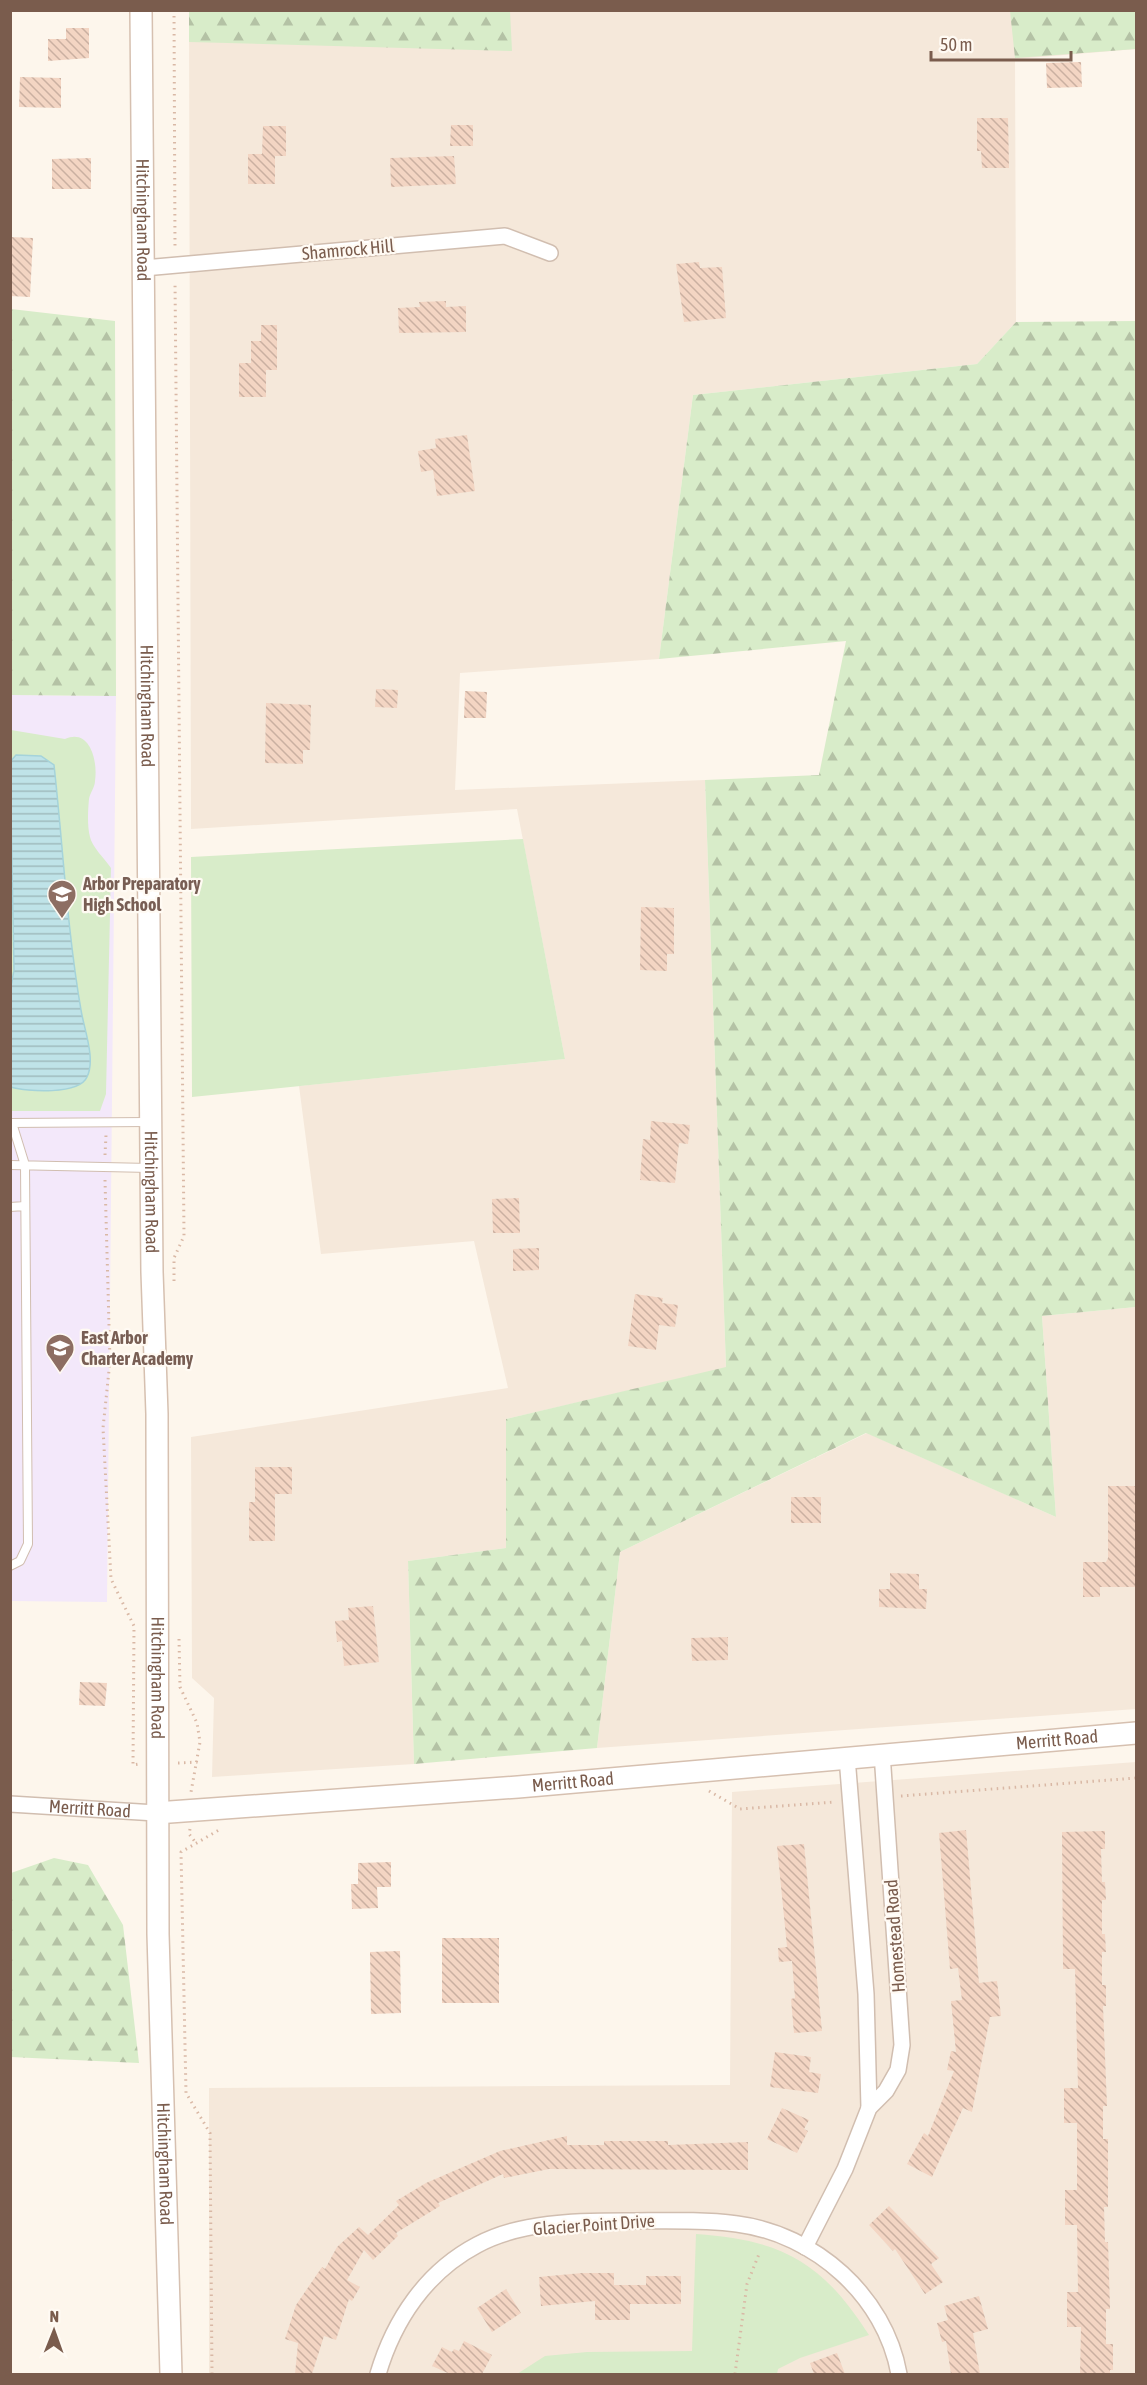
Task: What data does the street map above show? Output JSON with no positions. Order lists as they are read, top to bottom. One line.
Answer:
{"streets":{"street":["Hitchingham Road","Shamrock Hill","Merritt Road","Homestead Road","Glacier Point Drive"]},"crossings":[["Hitchingham Road","Shamrock Hill"],["Hitchingham Road","Merritt Road"],["Merritt Road","Homestead Road"],["Homestead Road","Glacier Point Drive"]],"places":{"school or university":["Arbor Preparatory High School","East Arbor Charter Academy"]},"scale_bar":"50 m","north":"top"}
